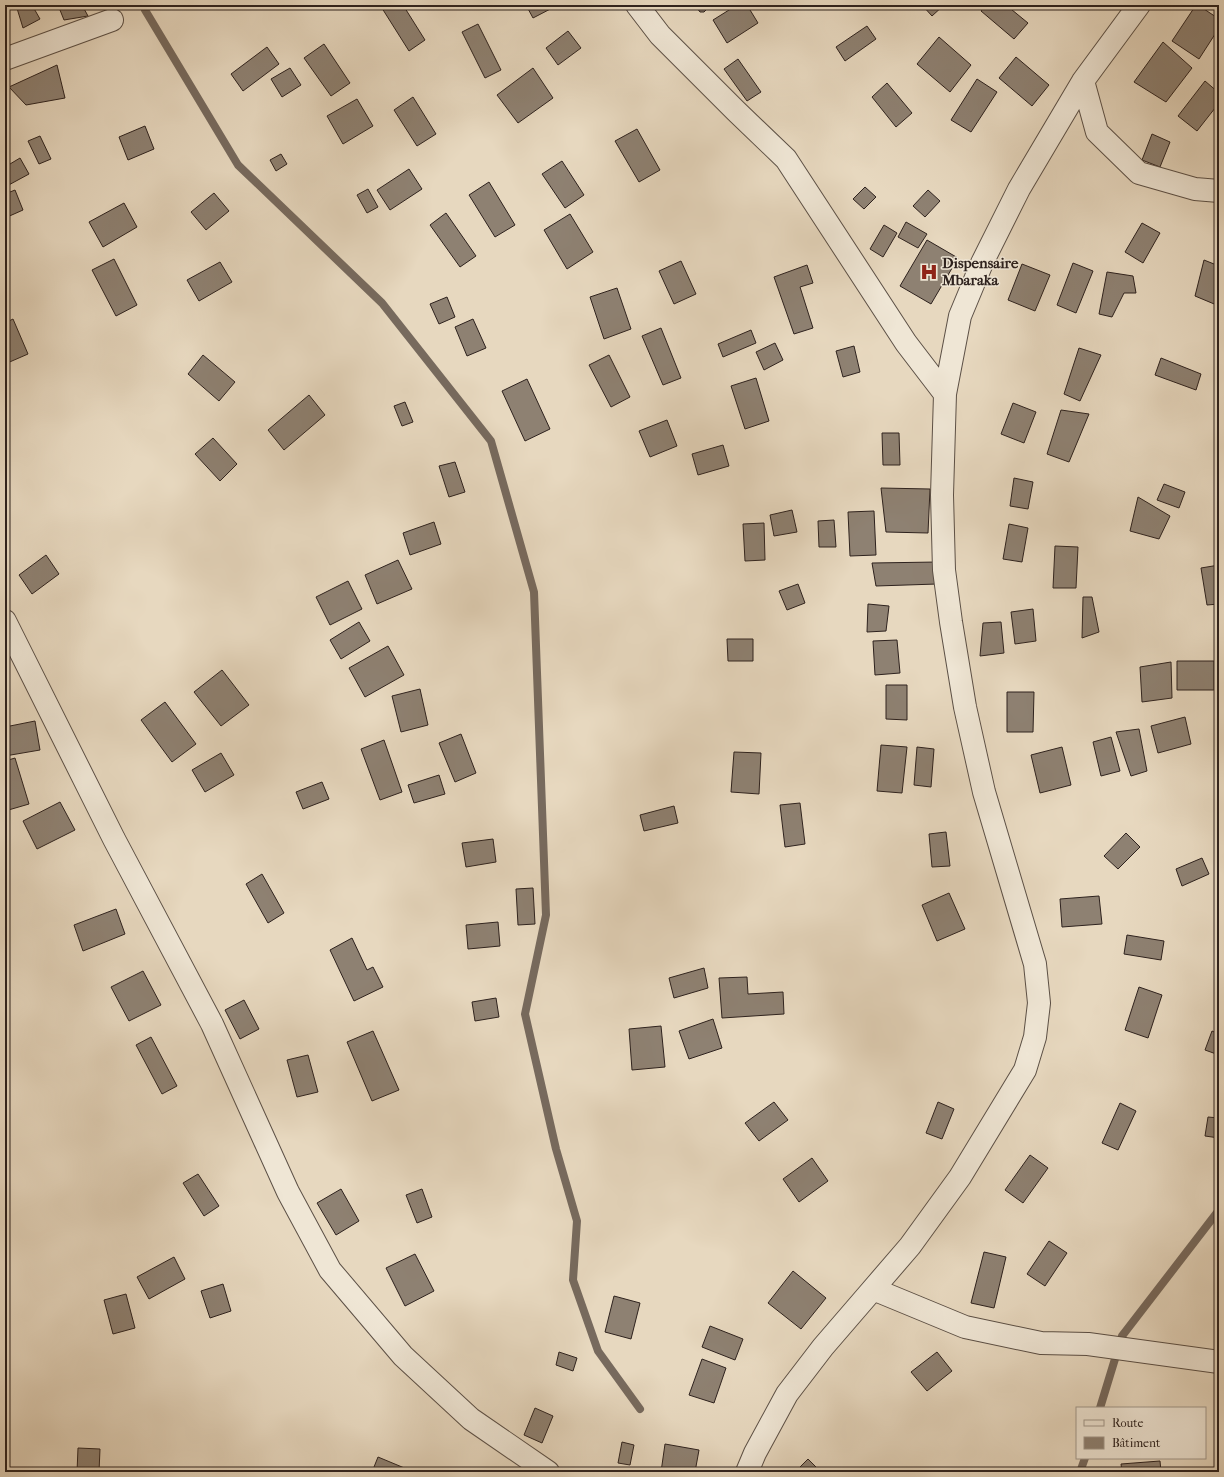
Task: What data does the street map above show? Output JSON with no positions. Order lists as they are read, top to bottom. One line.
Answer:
{"places":{"hospital":["Dispensaire Mbaraka"]},"legend":["Route","Bâtiment"]}
